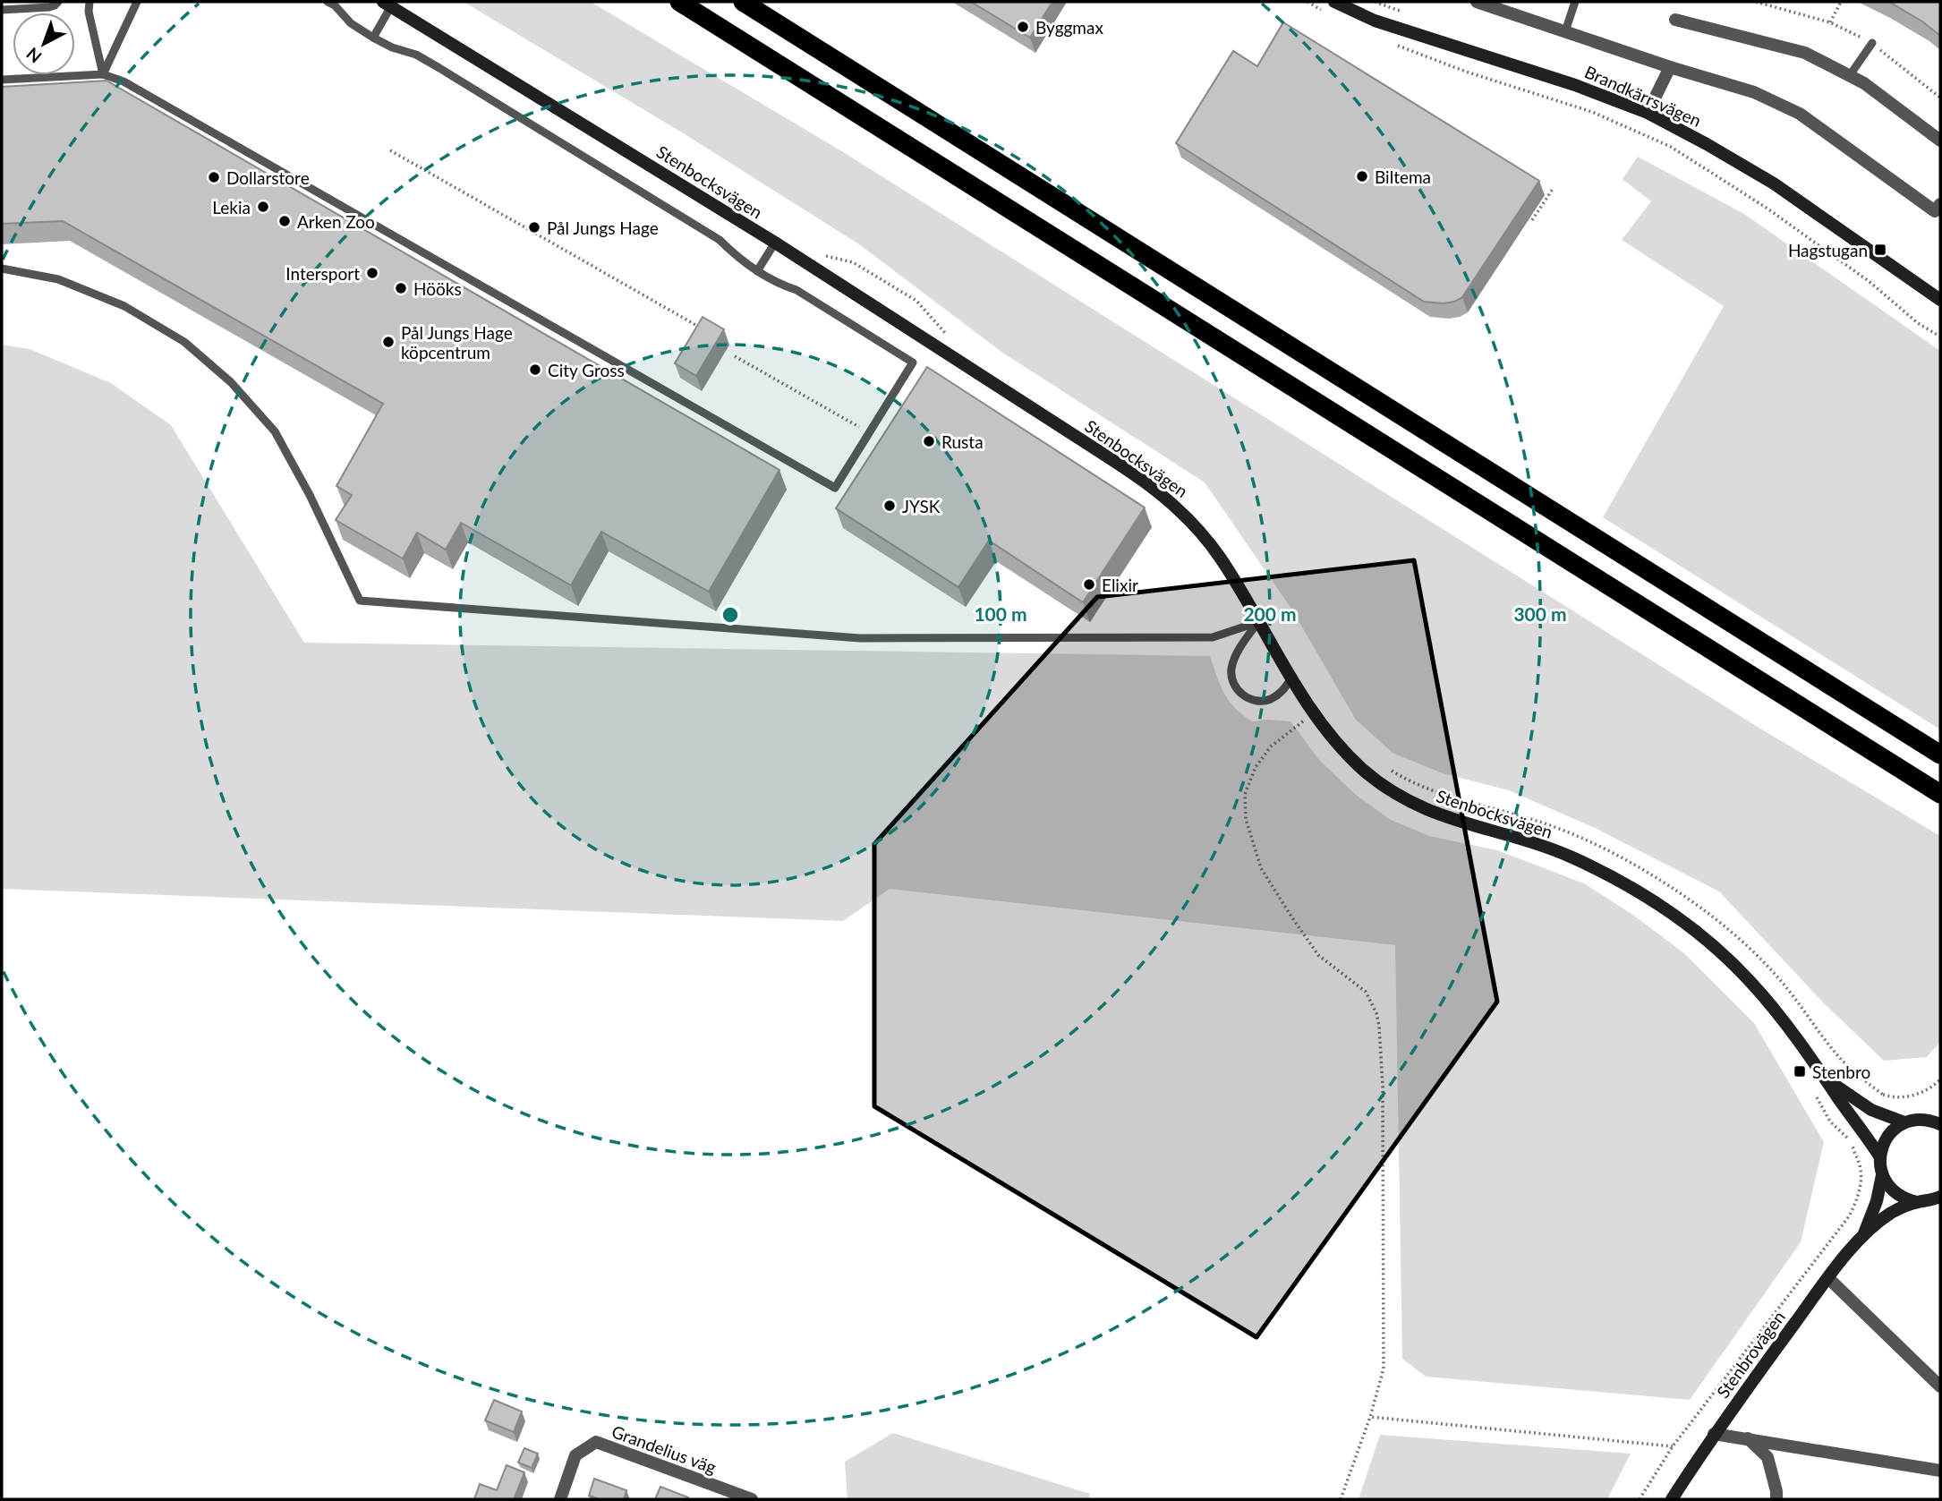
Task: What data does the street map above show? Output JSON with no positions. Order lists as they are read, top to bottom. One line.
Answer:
{"streets":{"street":["Brandkärrsvägen","Stenbocksvägen","Stenbrovägen","Grandelius väg"]},"crossings":[["Stenbocksvägen","Stenbrovägen"]],"places":{"other":["Byggmax","Biltema","Dollarstore","Lekia","Arken Zoo","Pål Jungs Hage","Intersport","Hööks","Pål Jungs Hage köpcentrum","City Gross","Rusta","JYSK","Elixir"],"transit":["Hagstugan","Stenbro"]},"north":"bottom left","rings":["100 m","200 m","300 m"]}
